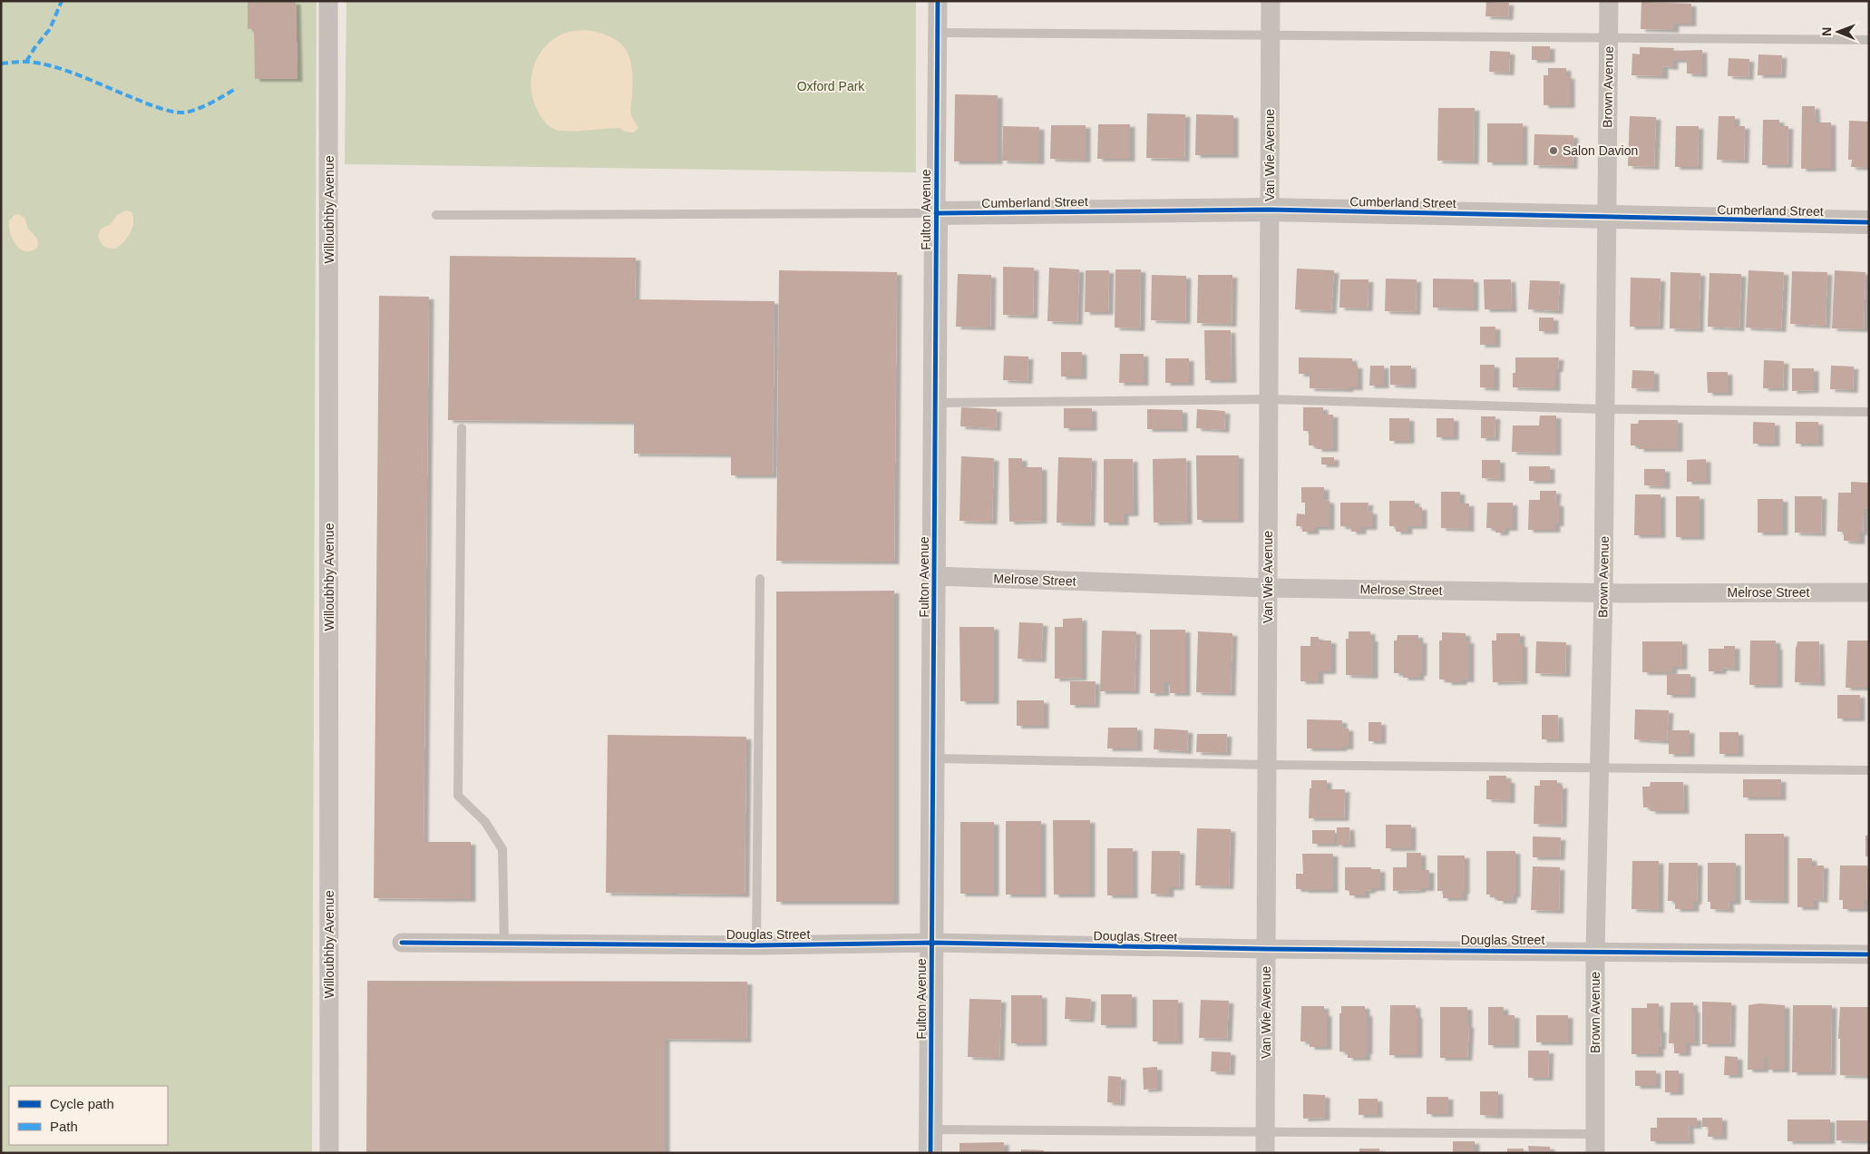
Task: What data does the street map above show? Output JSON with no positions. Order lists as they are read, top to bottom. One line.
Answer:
{"streets":{"street":["Brown Avenue","Van Wie Avenue","Cumberland Street","Willoubhby Avenue","Fulton Avenue","Melrose Street","Douglas Street"]},"crossings":[["Brown Avenue","Cumberland Street"],["Brown Avenue","Melrose Street"],["Brown Avenue","Douglas Street"],["Van Wie Avenue","Cumberland Street"],["Van Wie Avenue","Melrose Street"],["Van Wie Avenue","Douglas Street"],["Cumberland Street","Fulton Avenue"],["Fulton Avenue","Melrose Street"],["Fulton Avenue","Douglas Street"]],"parks":["Oxford Park"],"places":["Salon Davion"],"legend":["Cycle path","Path"],"north":"left"}
